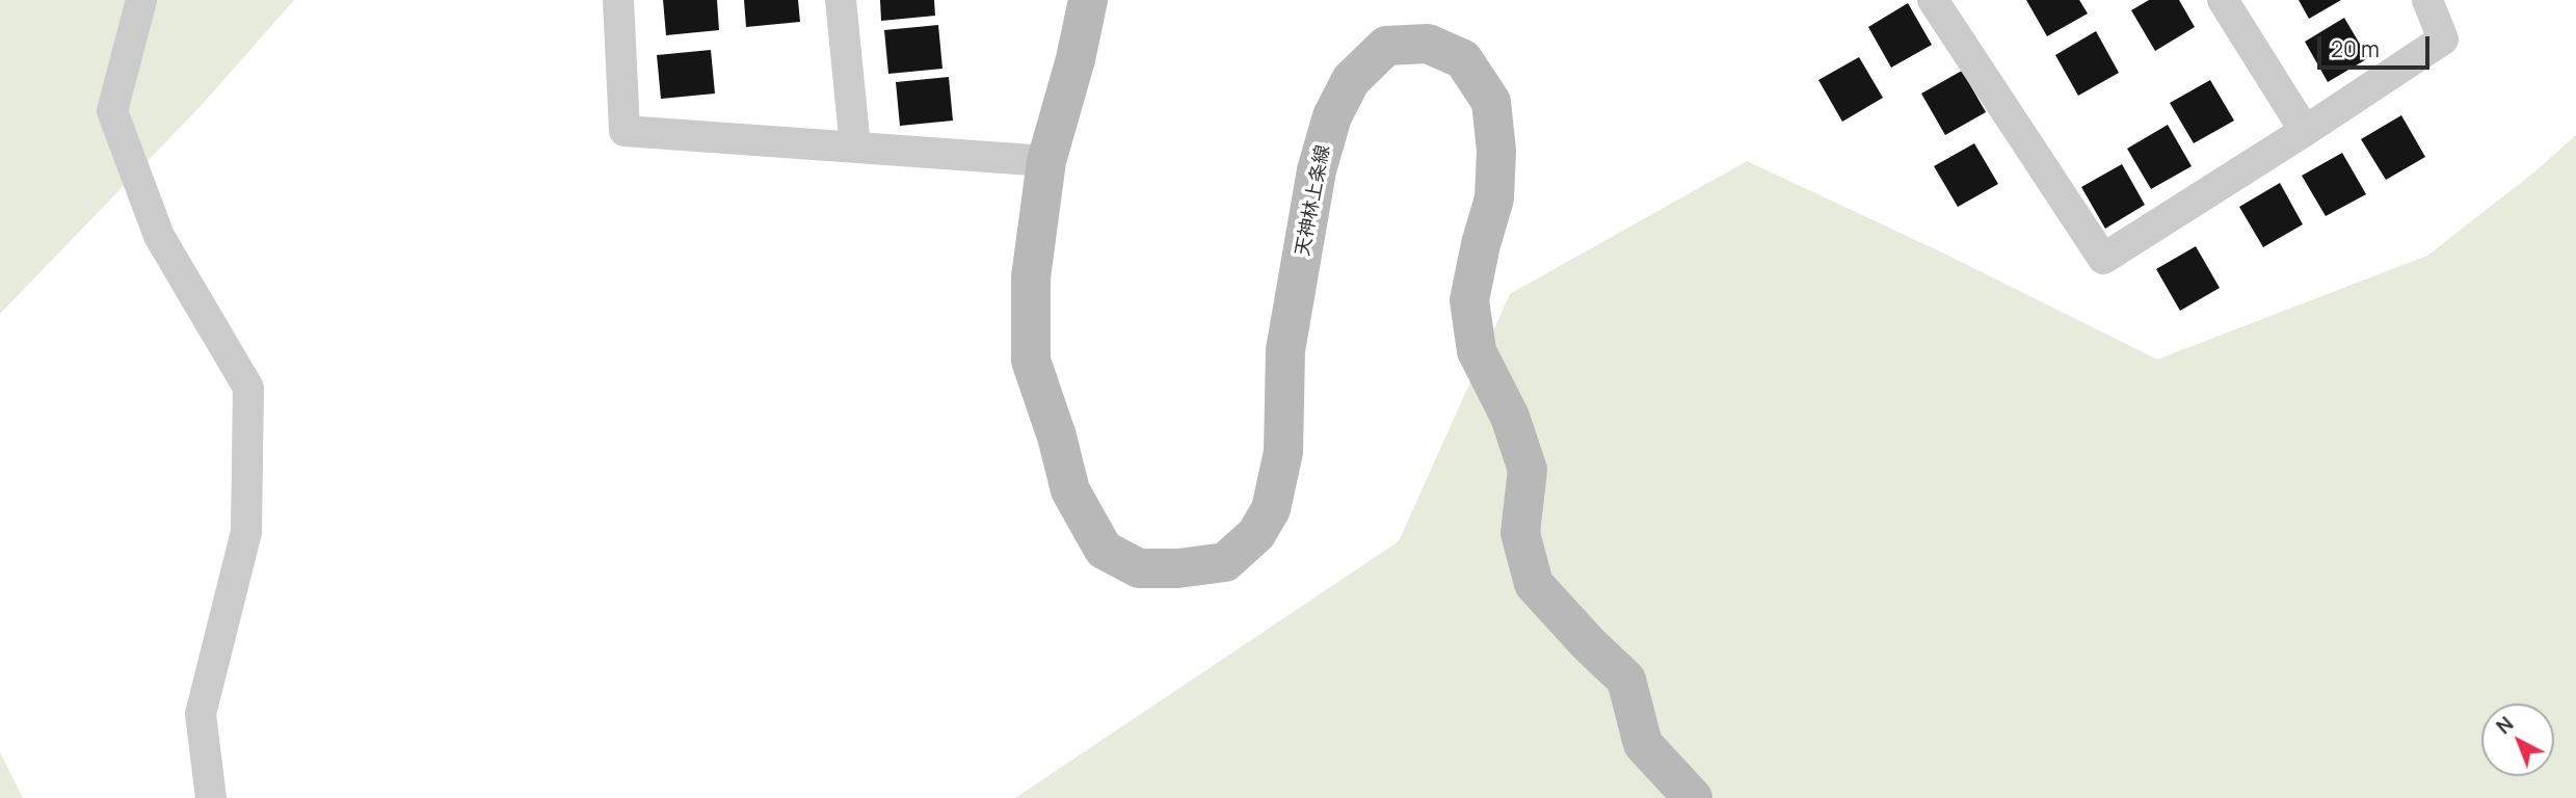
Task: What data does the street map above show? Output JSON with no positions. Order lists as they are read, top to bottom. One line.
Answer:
{"streets":{"main road":["天神林上条線"]},"scale_bar":"20 m","north":"top left"}
